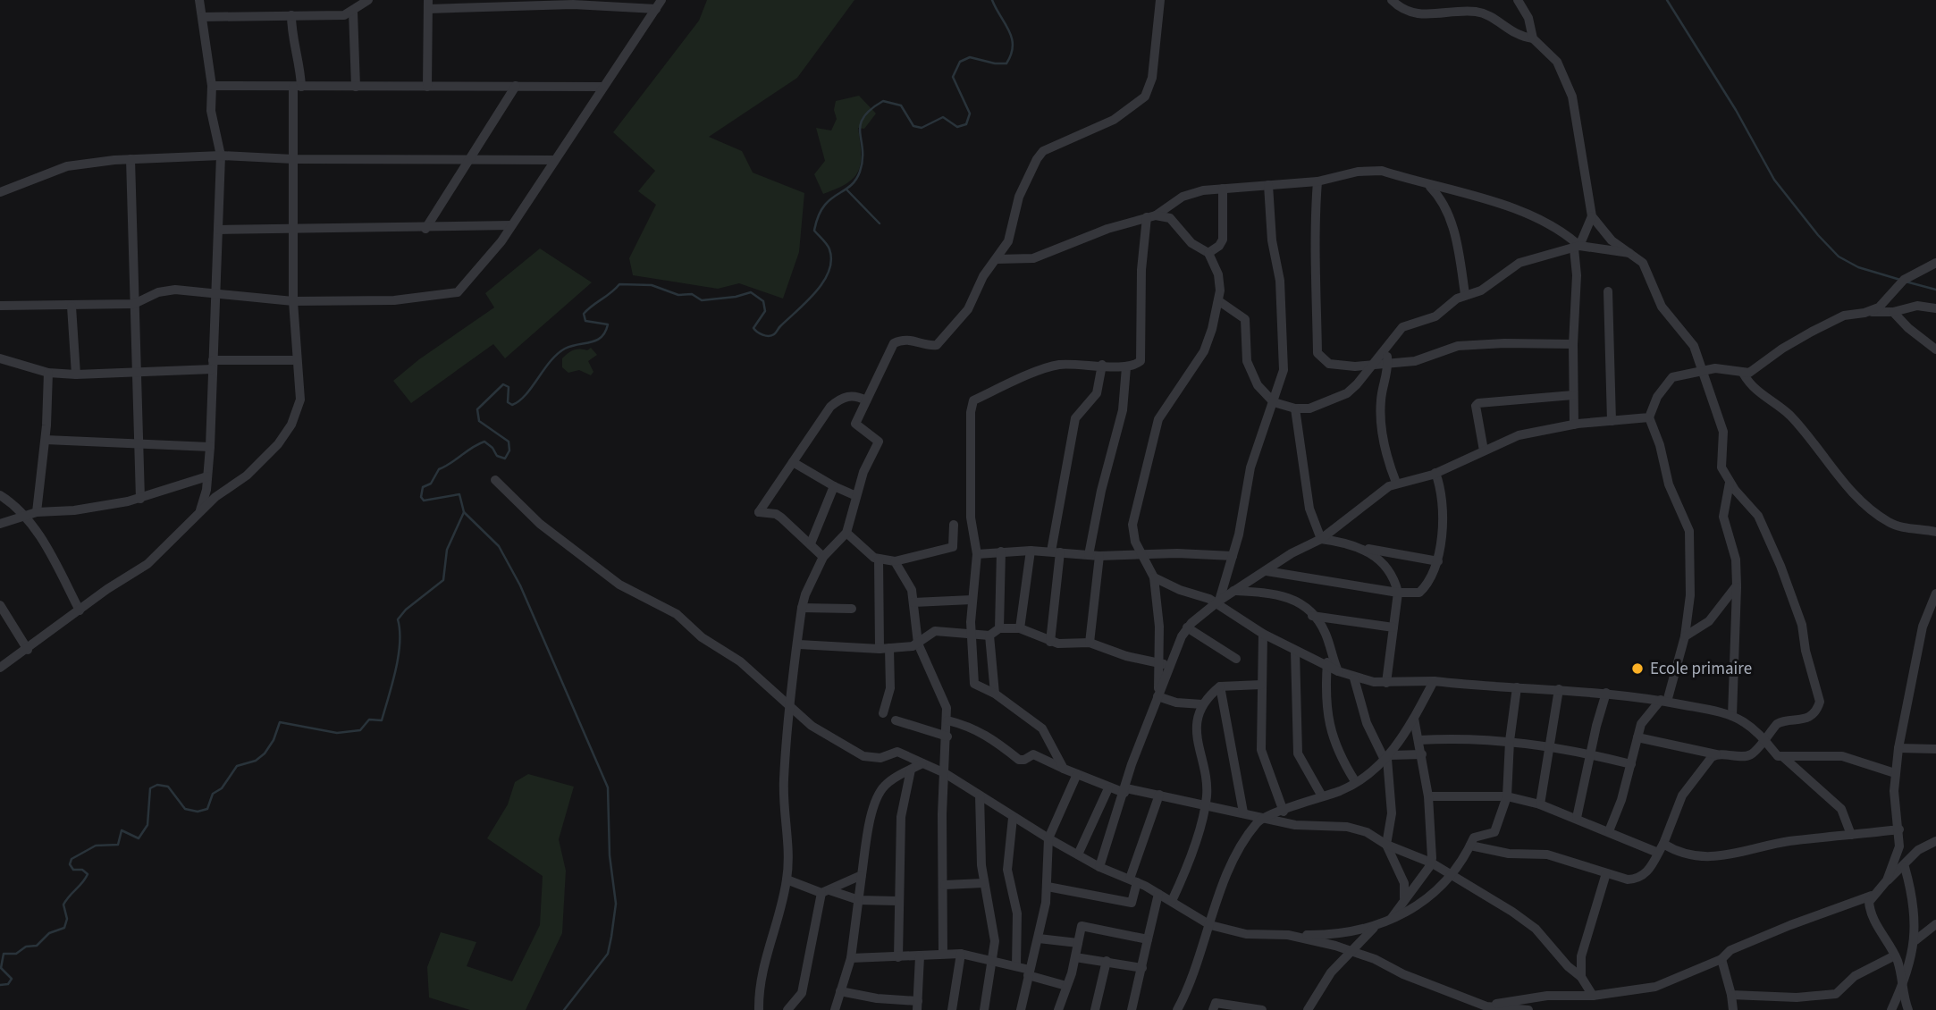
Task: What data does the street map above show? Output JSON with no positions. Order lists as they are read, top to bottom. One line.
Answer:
{"places":["Ecole primaire"]}
